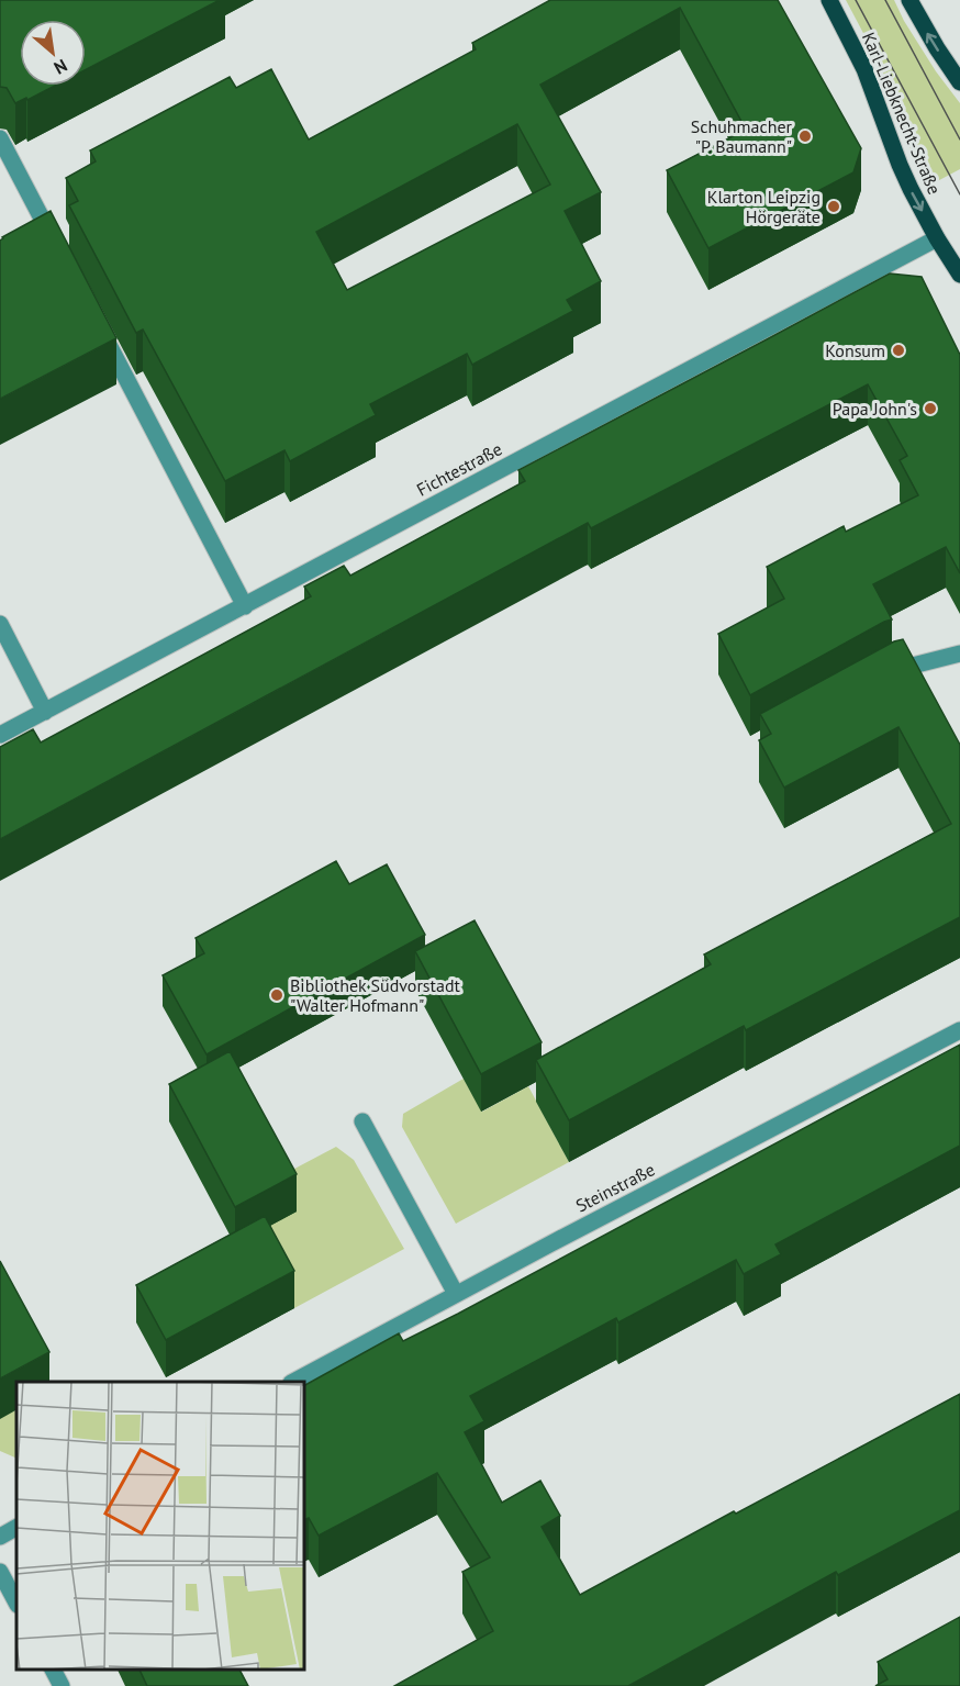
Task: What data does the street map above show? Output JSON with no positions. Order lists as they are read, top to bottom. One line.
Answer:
{"streets":{"main road":["Karl-Liebknecht-Straße"],"street":["Fichtestraße","Steinstraße"]},"crossings":[["Karl-Liebknecht-Straße","Fichtestraße"]],"places":["Schuhmacher \"P. Baumann\"","Klarton Leipzig Hörgeräte","Konsum","Papa John's","Bibliothek Südvorstadt \"Walter Hofmann\""],"north":"bottom right"}
